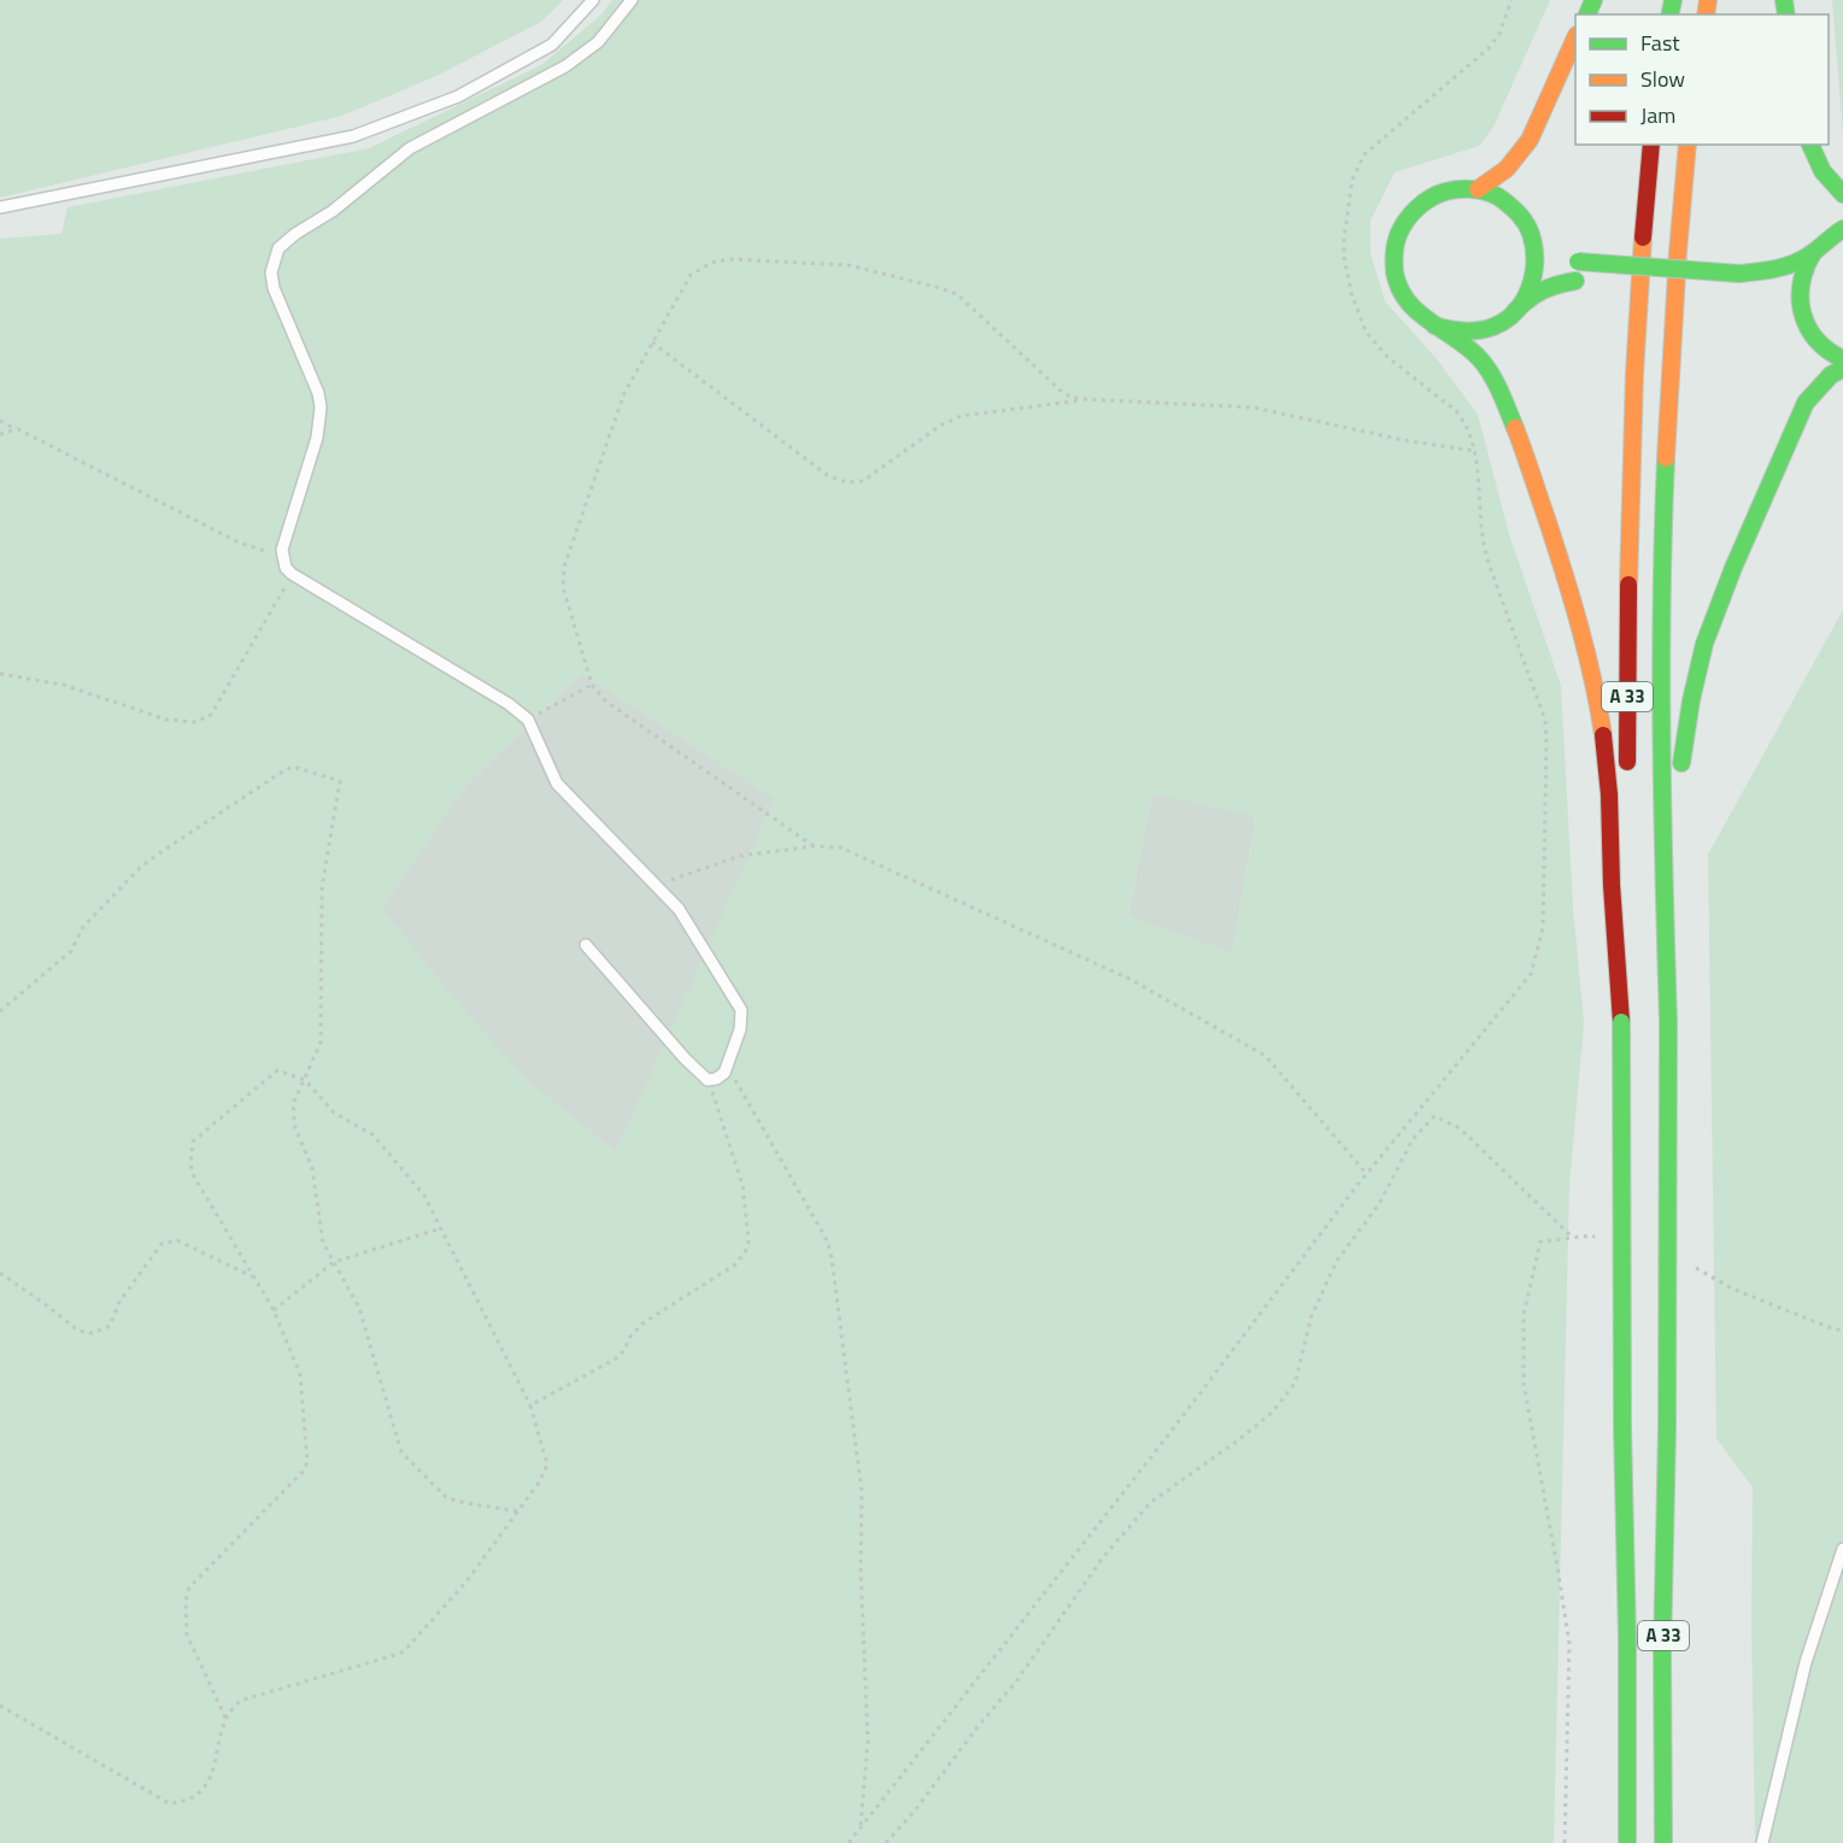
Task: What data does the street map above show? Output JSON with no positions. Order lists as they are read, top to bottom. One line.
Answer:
{"streets":{"highway":["A 33"]},"legend":["Fast","Slow","Jam"]}
